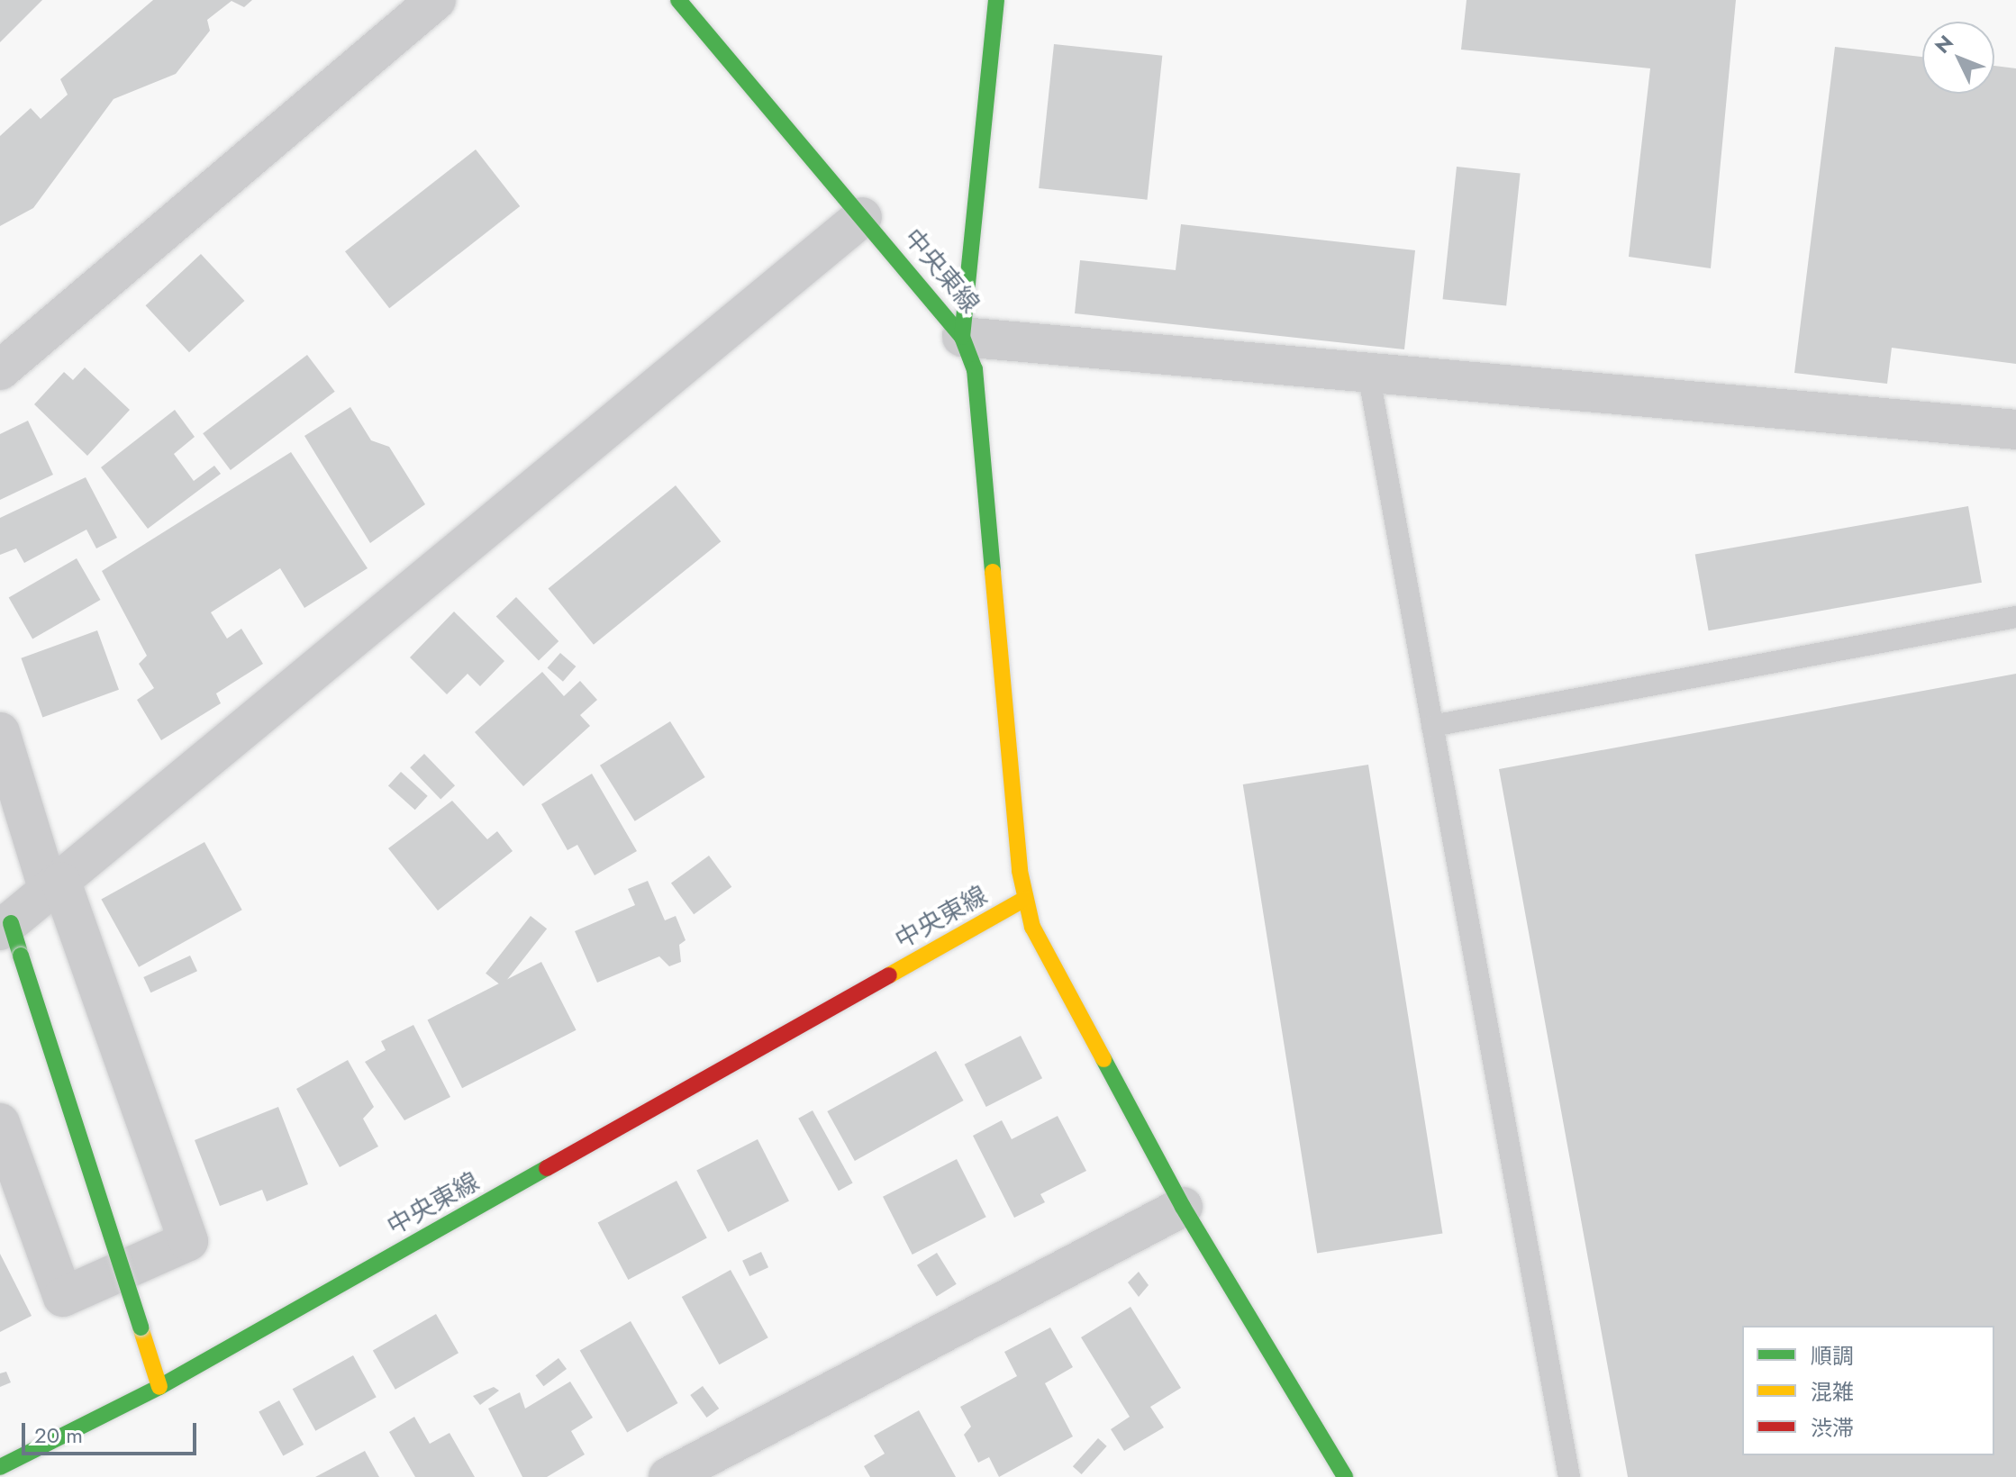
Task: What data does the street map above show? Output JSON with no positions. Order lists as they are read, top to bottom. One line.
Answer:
{"streets":{"main road":["中央東線"]},"legend":["順調","混雑","渋滞"],"scale_bar":"20 m","north":"top left"}
